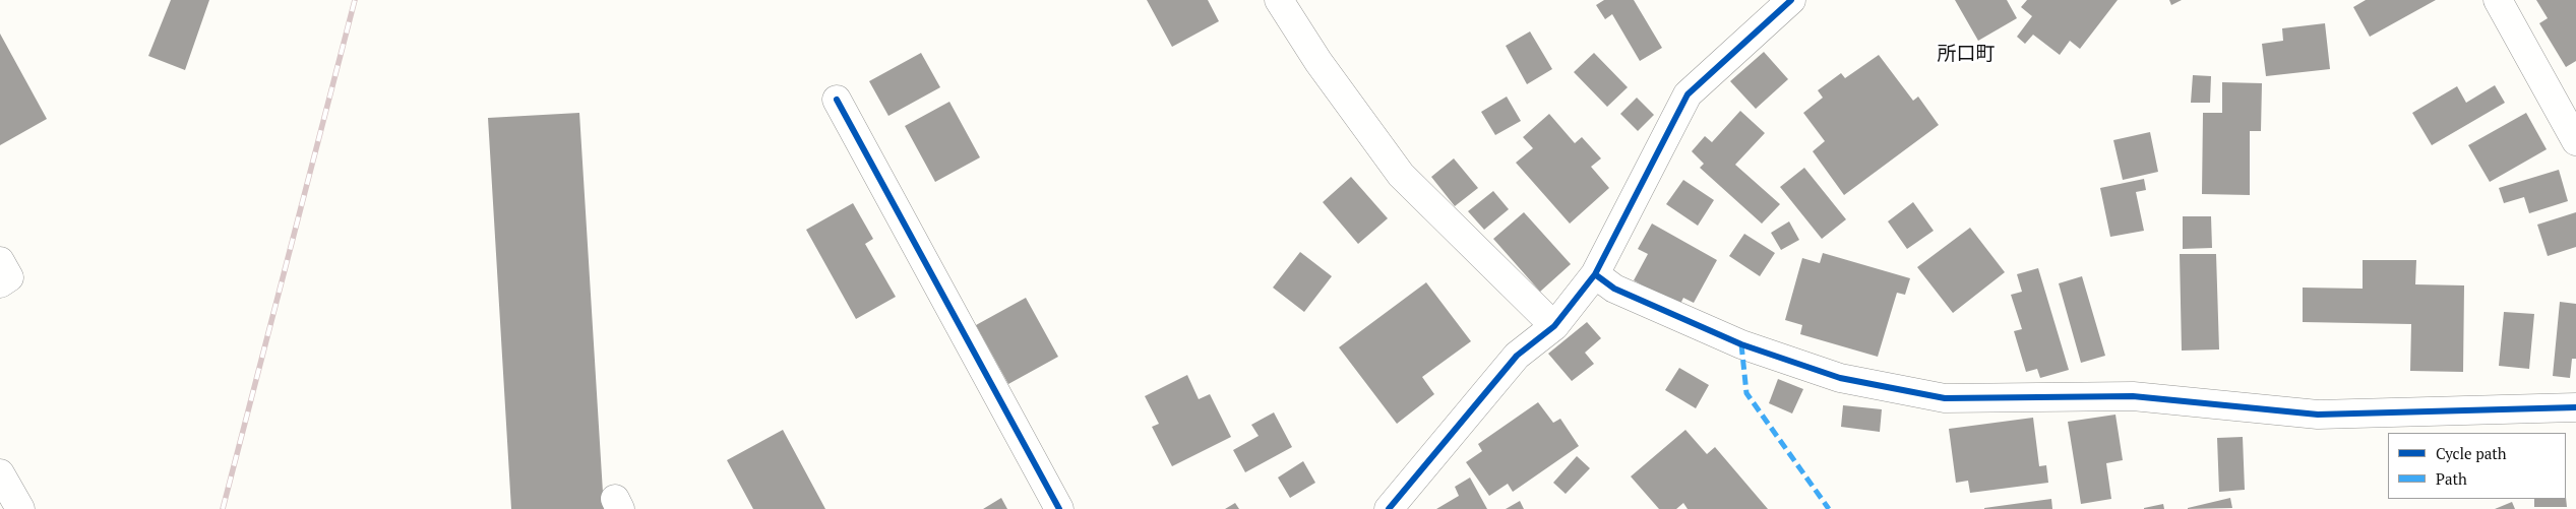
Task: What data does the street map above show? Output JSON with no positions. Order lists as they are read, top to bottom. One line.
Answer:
{"districts":["所口町"],"legend":["Cycle path","Path"]}
